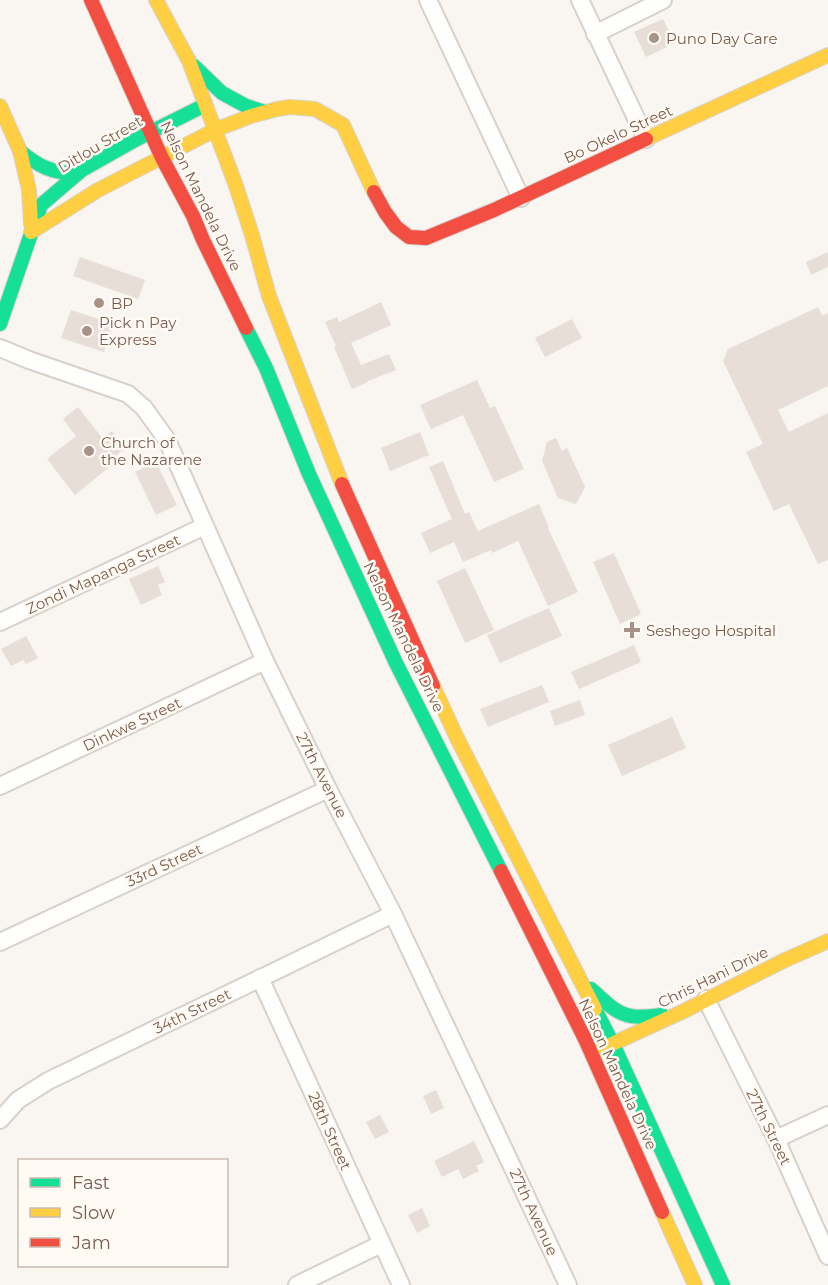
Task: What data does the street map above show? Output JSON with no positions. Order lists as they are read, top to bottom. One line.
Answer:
{"streets":{"main road":["Bo Okelo Street","Ditlou Street","Nelson Mandela Drive","Chris Hani Drive"],"street":["Zondi Mapanga Street","Dinkwe Street","27th Avenue","33rd Street","34th Street","27th Street","28th Street"]},"crossings":[["Ditlou Street","Nelson Mandela Drive"],["Nelson Mandela Drive","Chris Hani Drive"],["Zondi Mapanga Street","27th Avenue"],["Dinkwe Street","27th Avenue"],["27th Avenue","33rd Street"],["27th Avenue","34th Street"],["Chris Hani Drive","27th Street"],["34th Street","28th Street"]],"places":{"other":["Puno Day Care","BP","Pick n Pay Express","Church of the Nazarene"],"health":["Seshego Hospital"]},"legend":["Fast","Slow","Jam"]}
